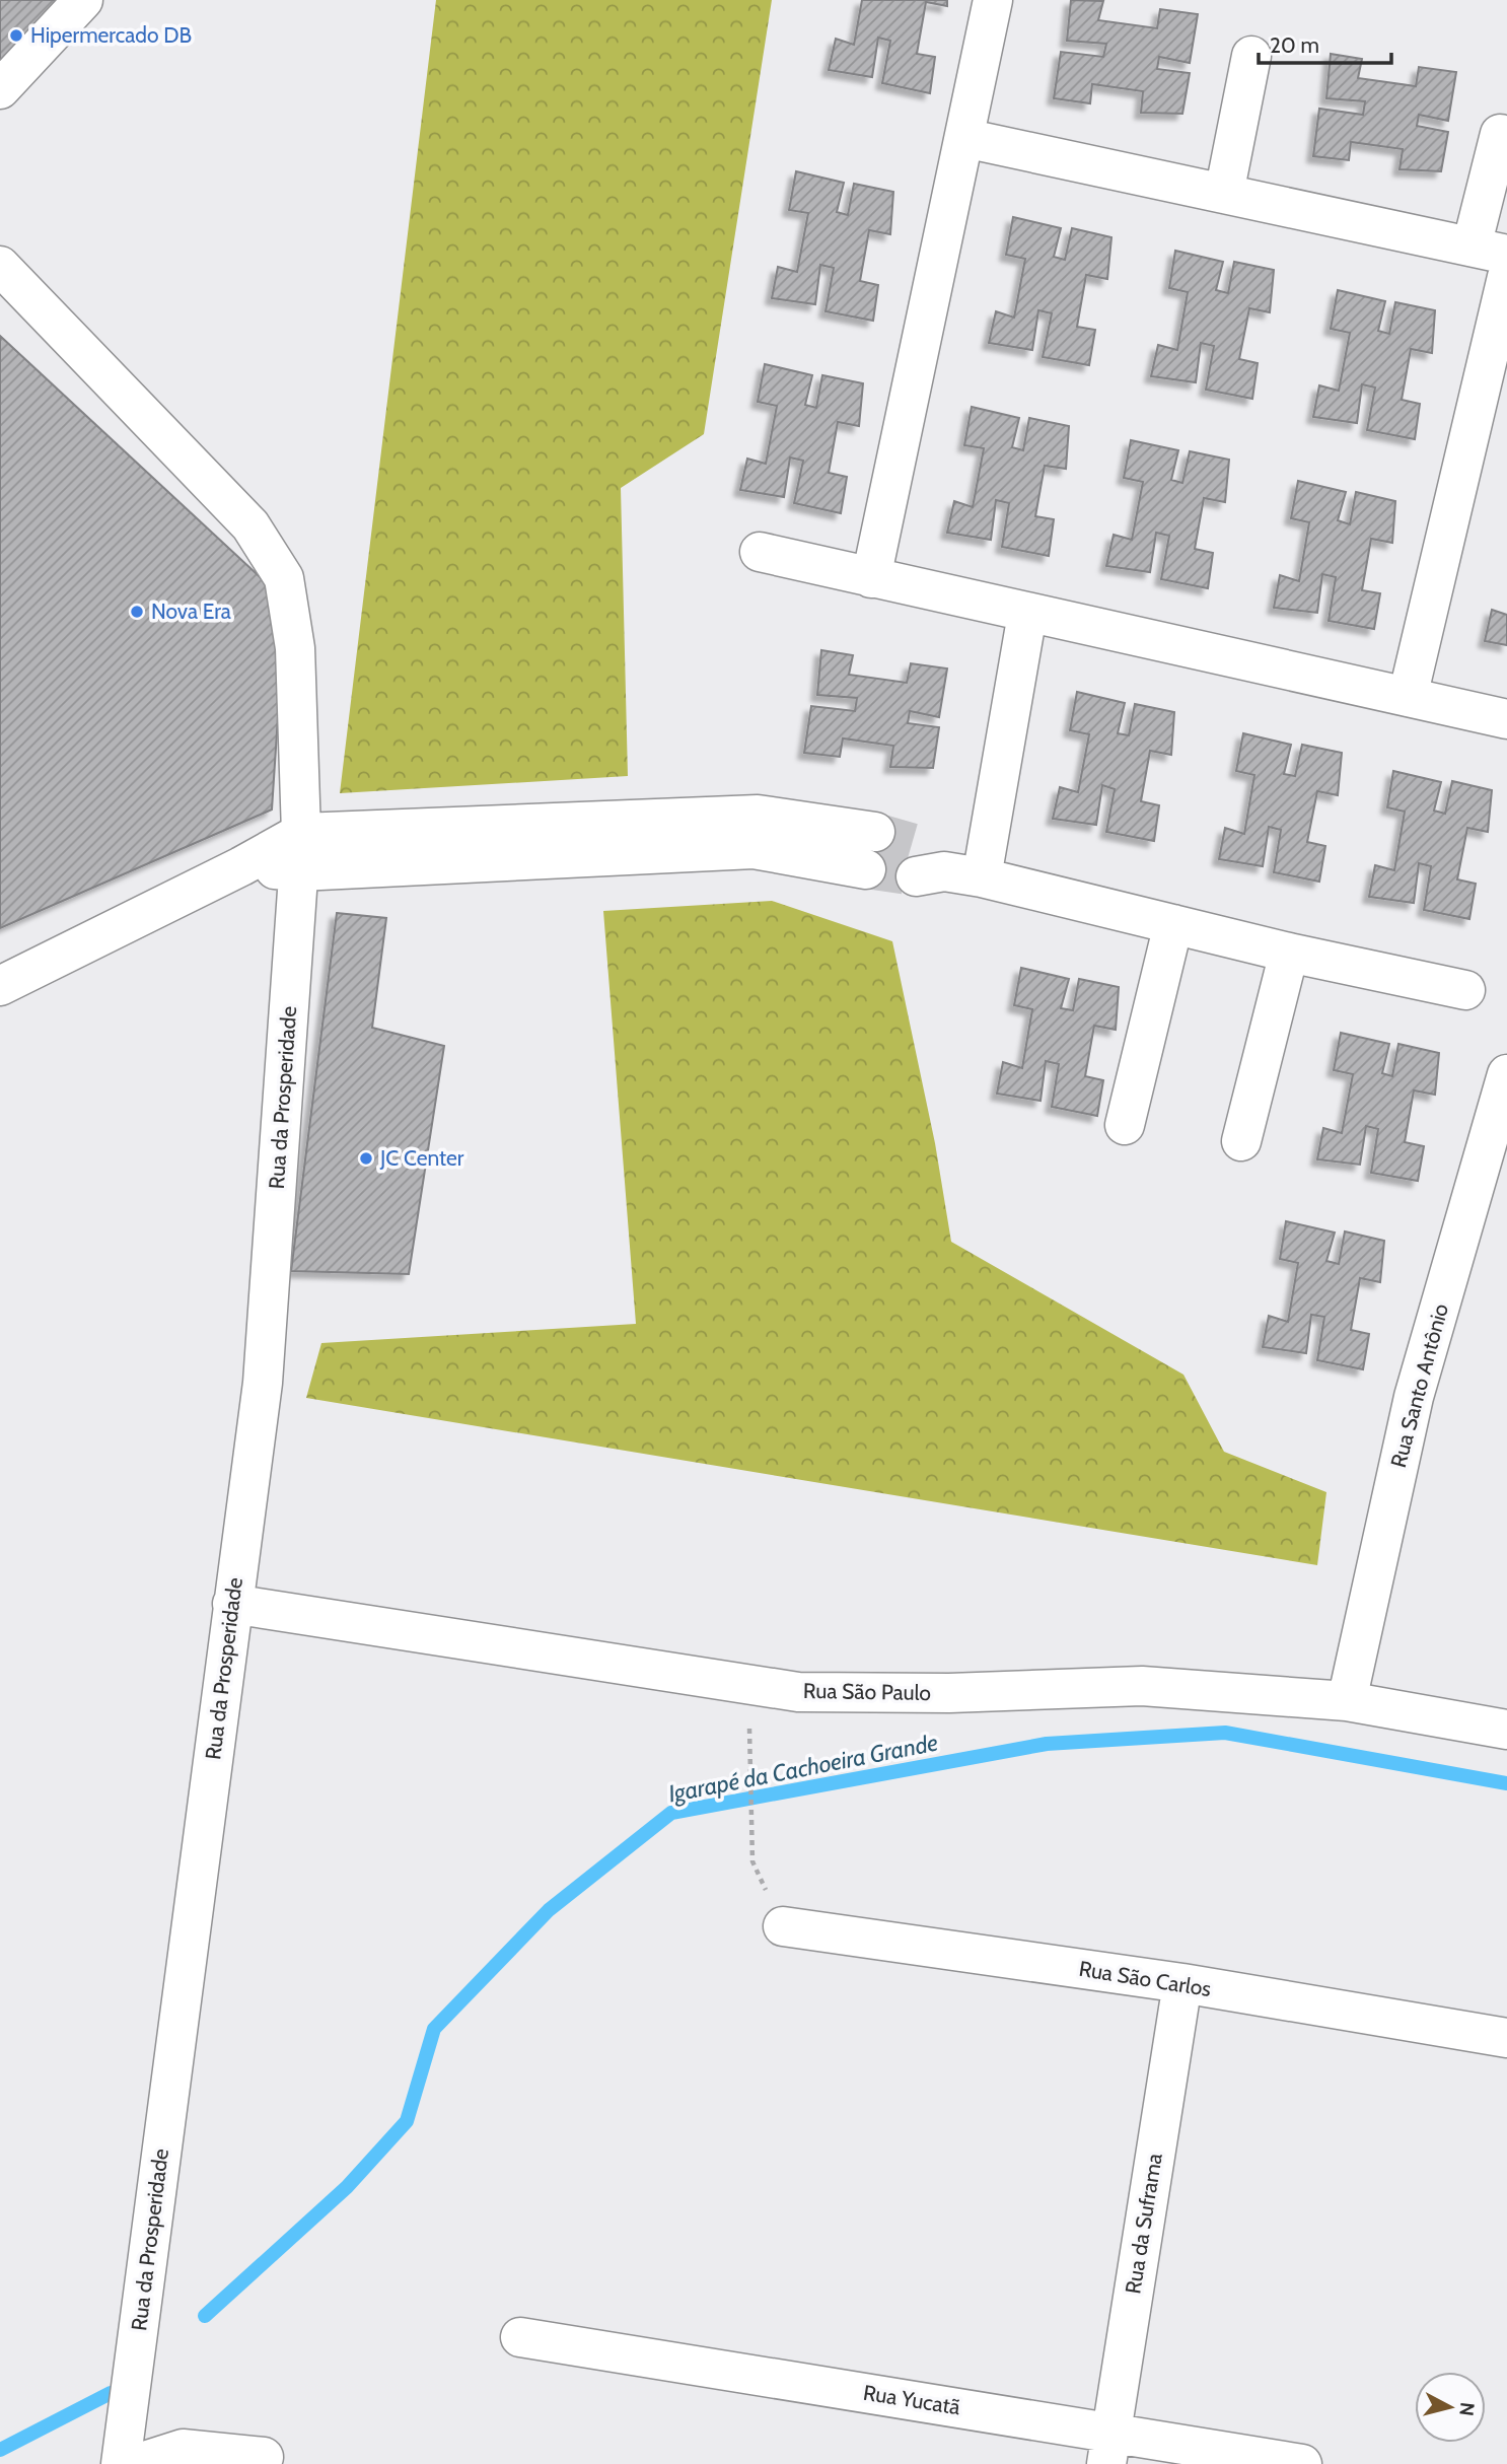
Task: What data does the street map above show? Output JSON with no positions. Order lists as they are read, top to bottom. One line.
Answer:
{"streets":{"street":["Rua da Prosperidade","Rua Santo Antônio","Rua São Paulo","Rua São Carlos","Rua da Suframa","Rua Yucatã"]},"crossings":[["Rua da Prosperidade","Rua São Paulo"],["Rua Santo Antônio","Rua São Paulo"],["Rua São Carlos","Rua da Suframa"],["Rua da Suframa","Rua Yucatã"]],"water":["Igarapé da Cachoeira Grande"],"places":["Hipermercado DB","Nova Era","JC Center"],"scale_bar":"20 m","north":"right"}
